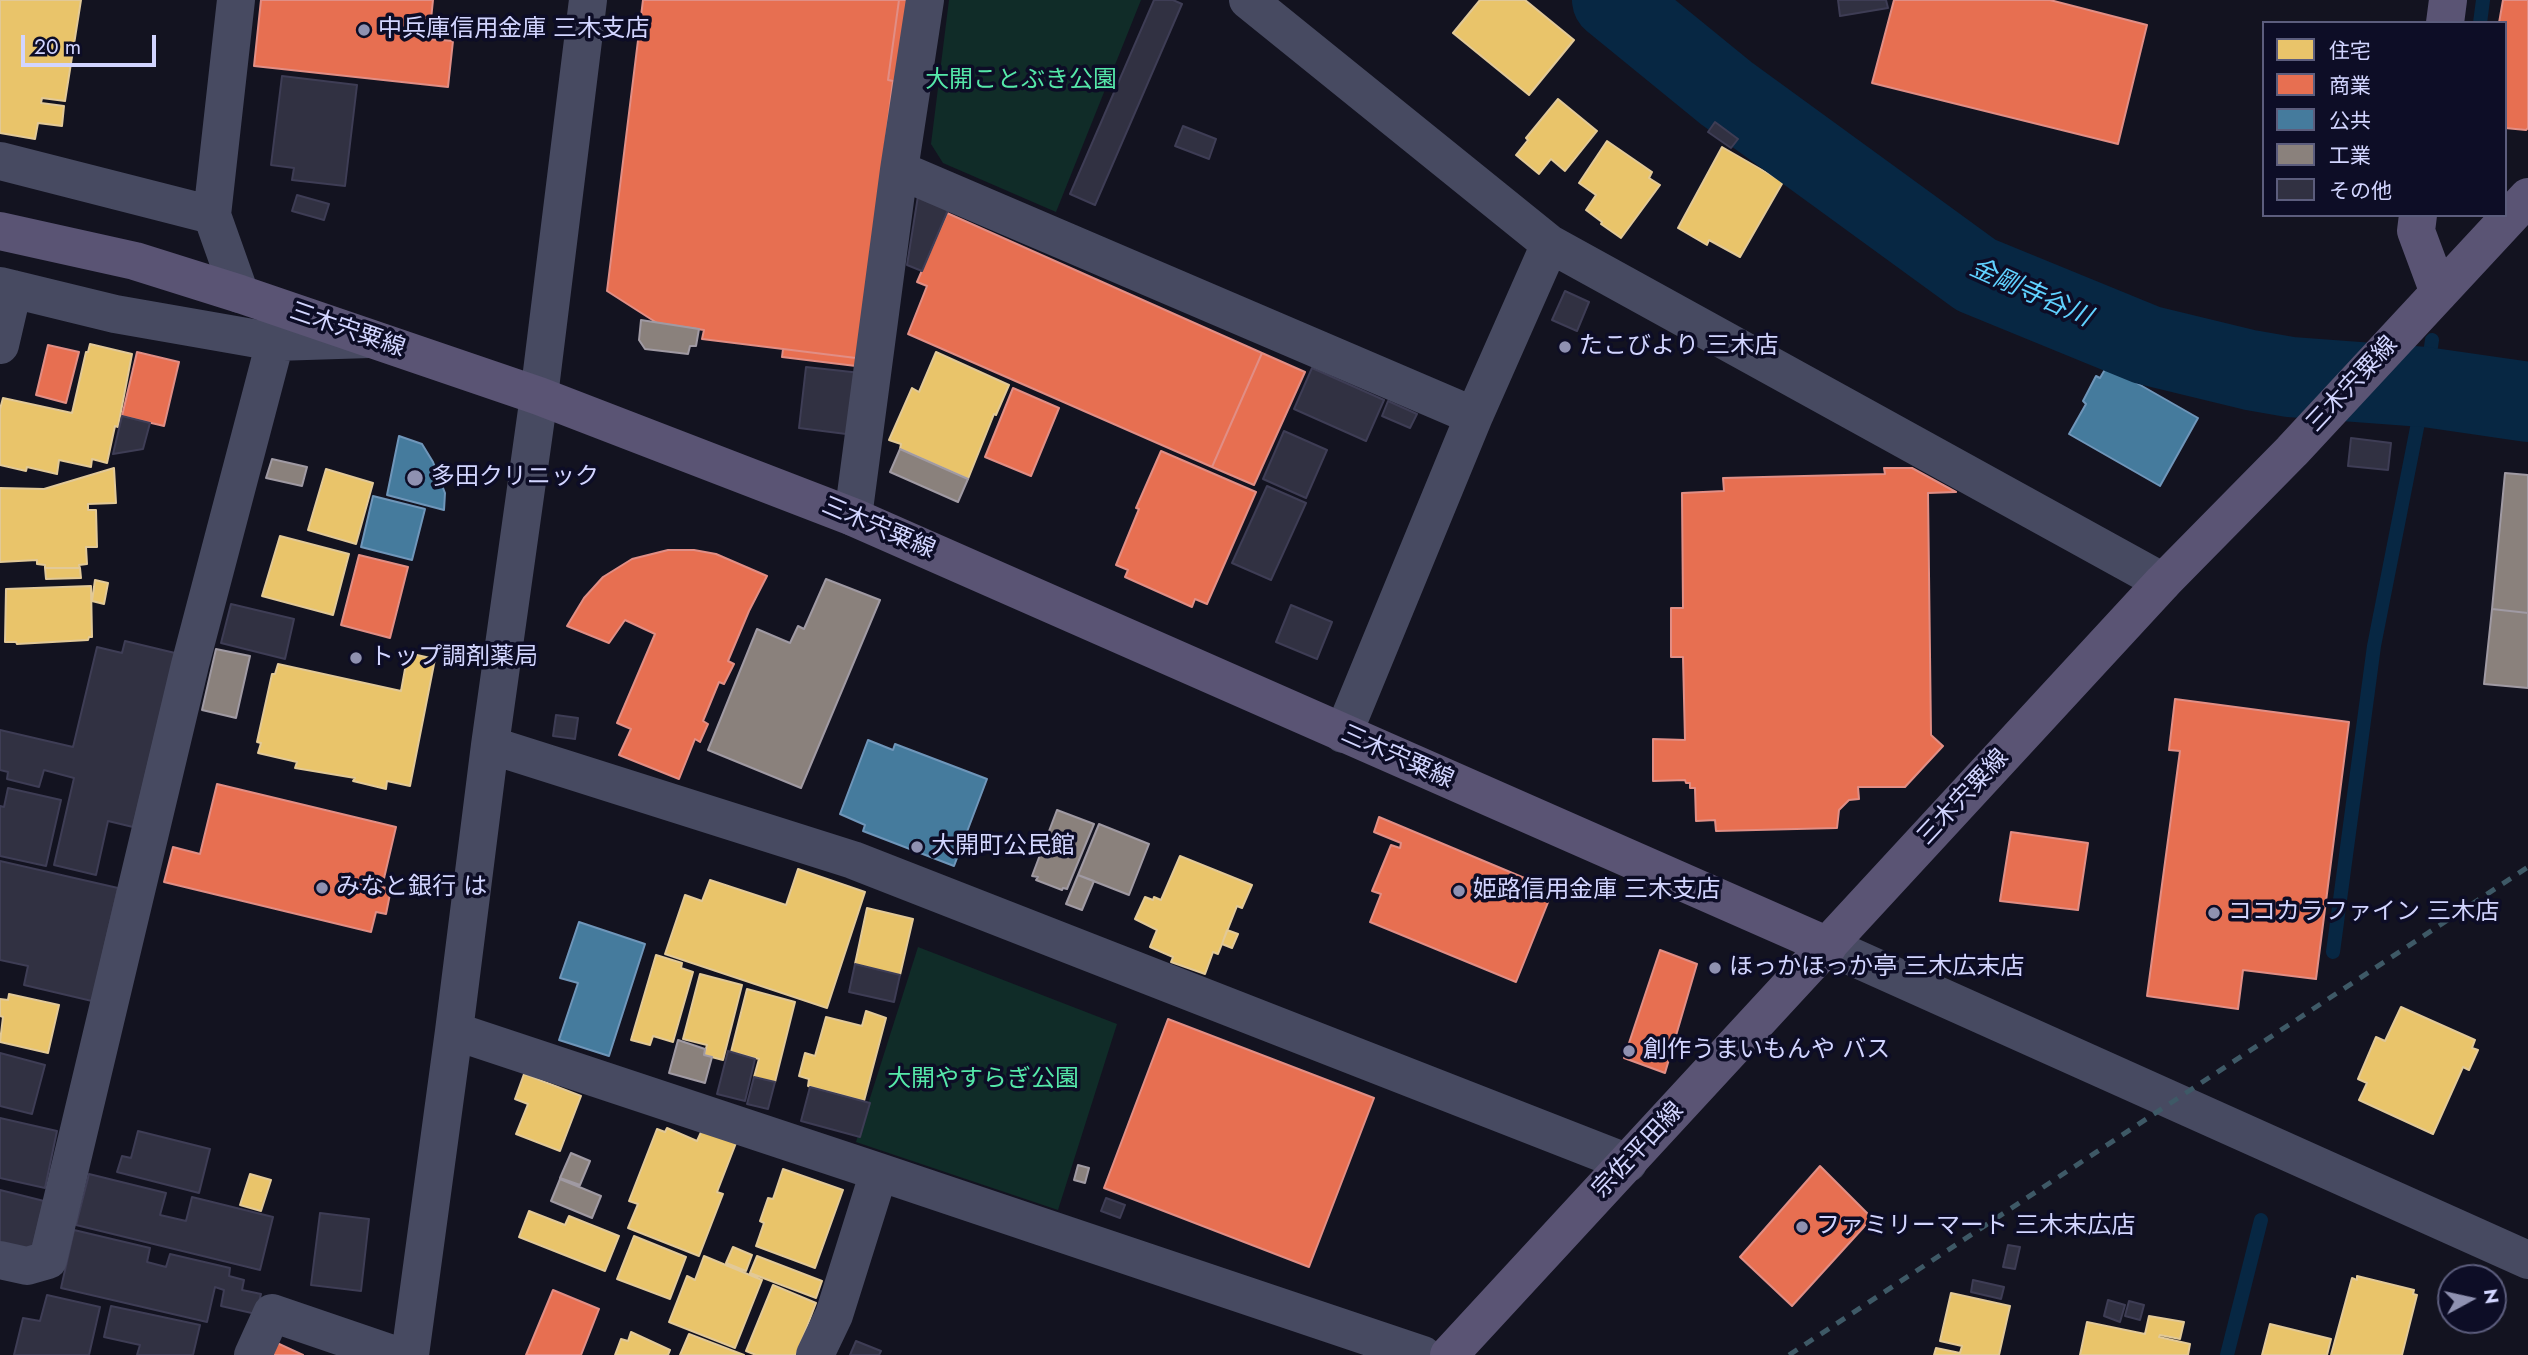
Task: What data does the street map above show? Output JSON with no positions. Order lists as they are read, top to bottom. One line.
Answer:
{"streets":{"main road":["三木宍粟線","宗佐平田線"]},"crossings":[["三木宍粟線","宗佐平田線"]],"water":["金剛寺谷川"],"parks":["大開ことぶき公園","大開やすらぎ公園"],"places":["中兵庫信用金庫 三木支店","たこびより 三木店","多田クリニック","トップ調剤薬局","大開町公民館","みなと銀行 は","姫路信用金庫 三木支店","ココカラファイン 三木店","ほっかほっか亭 三木広末店","創作うまいもんや バス","ファミリーマート 三木末広店"],"legend":["住宅","商業","公共","工業","その他"],"scale_bar":"20 m","north":"right"}
